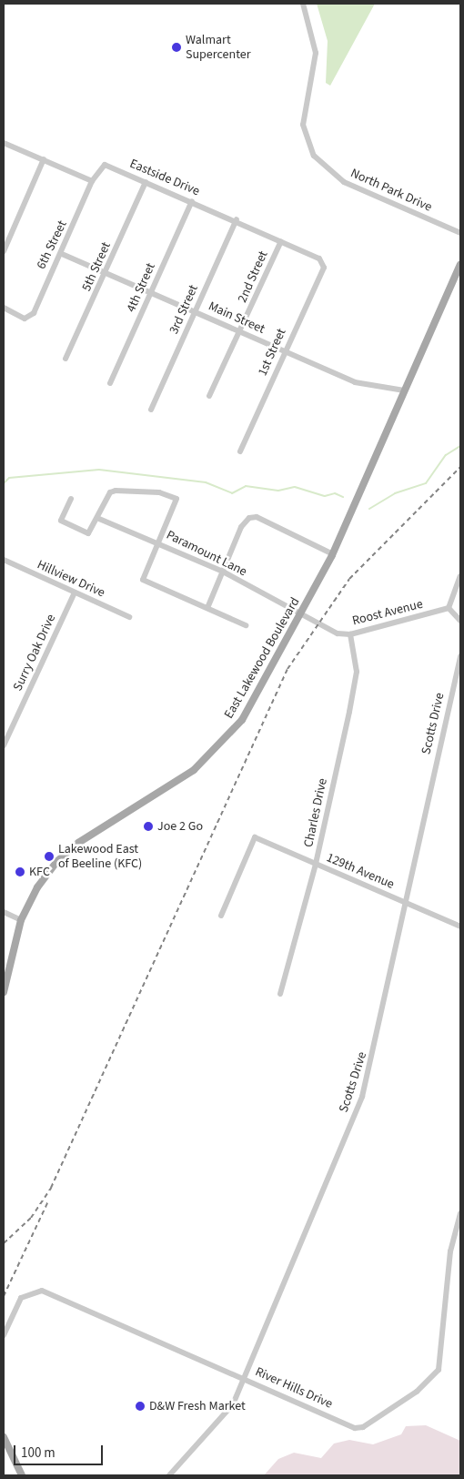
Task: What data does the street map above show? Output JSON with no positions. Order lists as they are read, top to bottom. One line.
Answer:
{"streets":{"main road":["East Lakewood Boulevard"],"street":["Eastside Drive","North Park Drive","6th Street","5th Street","2nd Street","4th Street","3rd Street","Main Street","1st Street","Paramount Lane","Hillview Drive","Roost Avenue","Surry Oak Drive","Scotts Drive","Charles Drive","129th Avenue","River Hills Drive"]},"crossings":[["Eastside Drive","6th Street"],["Eastside Drive","5th Street"],["Eastside Drive","2nd Street"],["Eastside Drive","4th Street"],["Eastside Drive","3rd Street"],["Eastside Drive","1st Street"],["6th Street","Main Street"],["5th Street","Main Street"],["2nd Street","Main Street"],["4th Street","Main Street"],["3rd Street","Main Street"],["Main Street","1st Street"],["Main Street","East Lakewood Boulevard"],["Paramount Lane","Roost Avenue"],["Paramount Lane","East Lakewood Boulevard"],["Hillview Drive","Surry Oak Drive"],["Roost Avenue","East Lakewood Boulevard"],["Roost Avenue","Charles Drive"],["Scotts Drive","129th Avenue"],["Scotts Drive","River Hills Drive"],["Charles Drive","129th Avenue"]],"places":["Walmart Supercenter","Joe 2 Go","Lakewood East of Beeline (KFC)","KFC","D&W Fresh Market"],"scale_bar":"100 m"}
